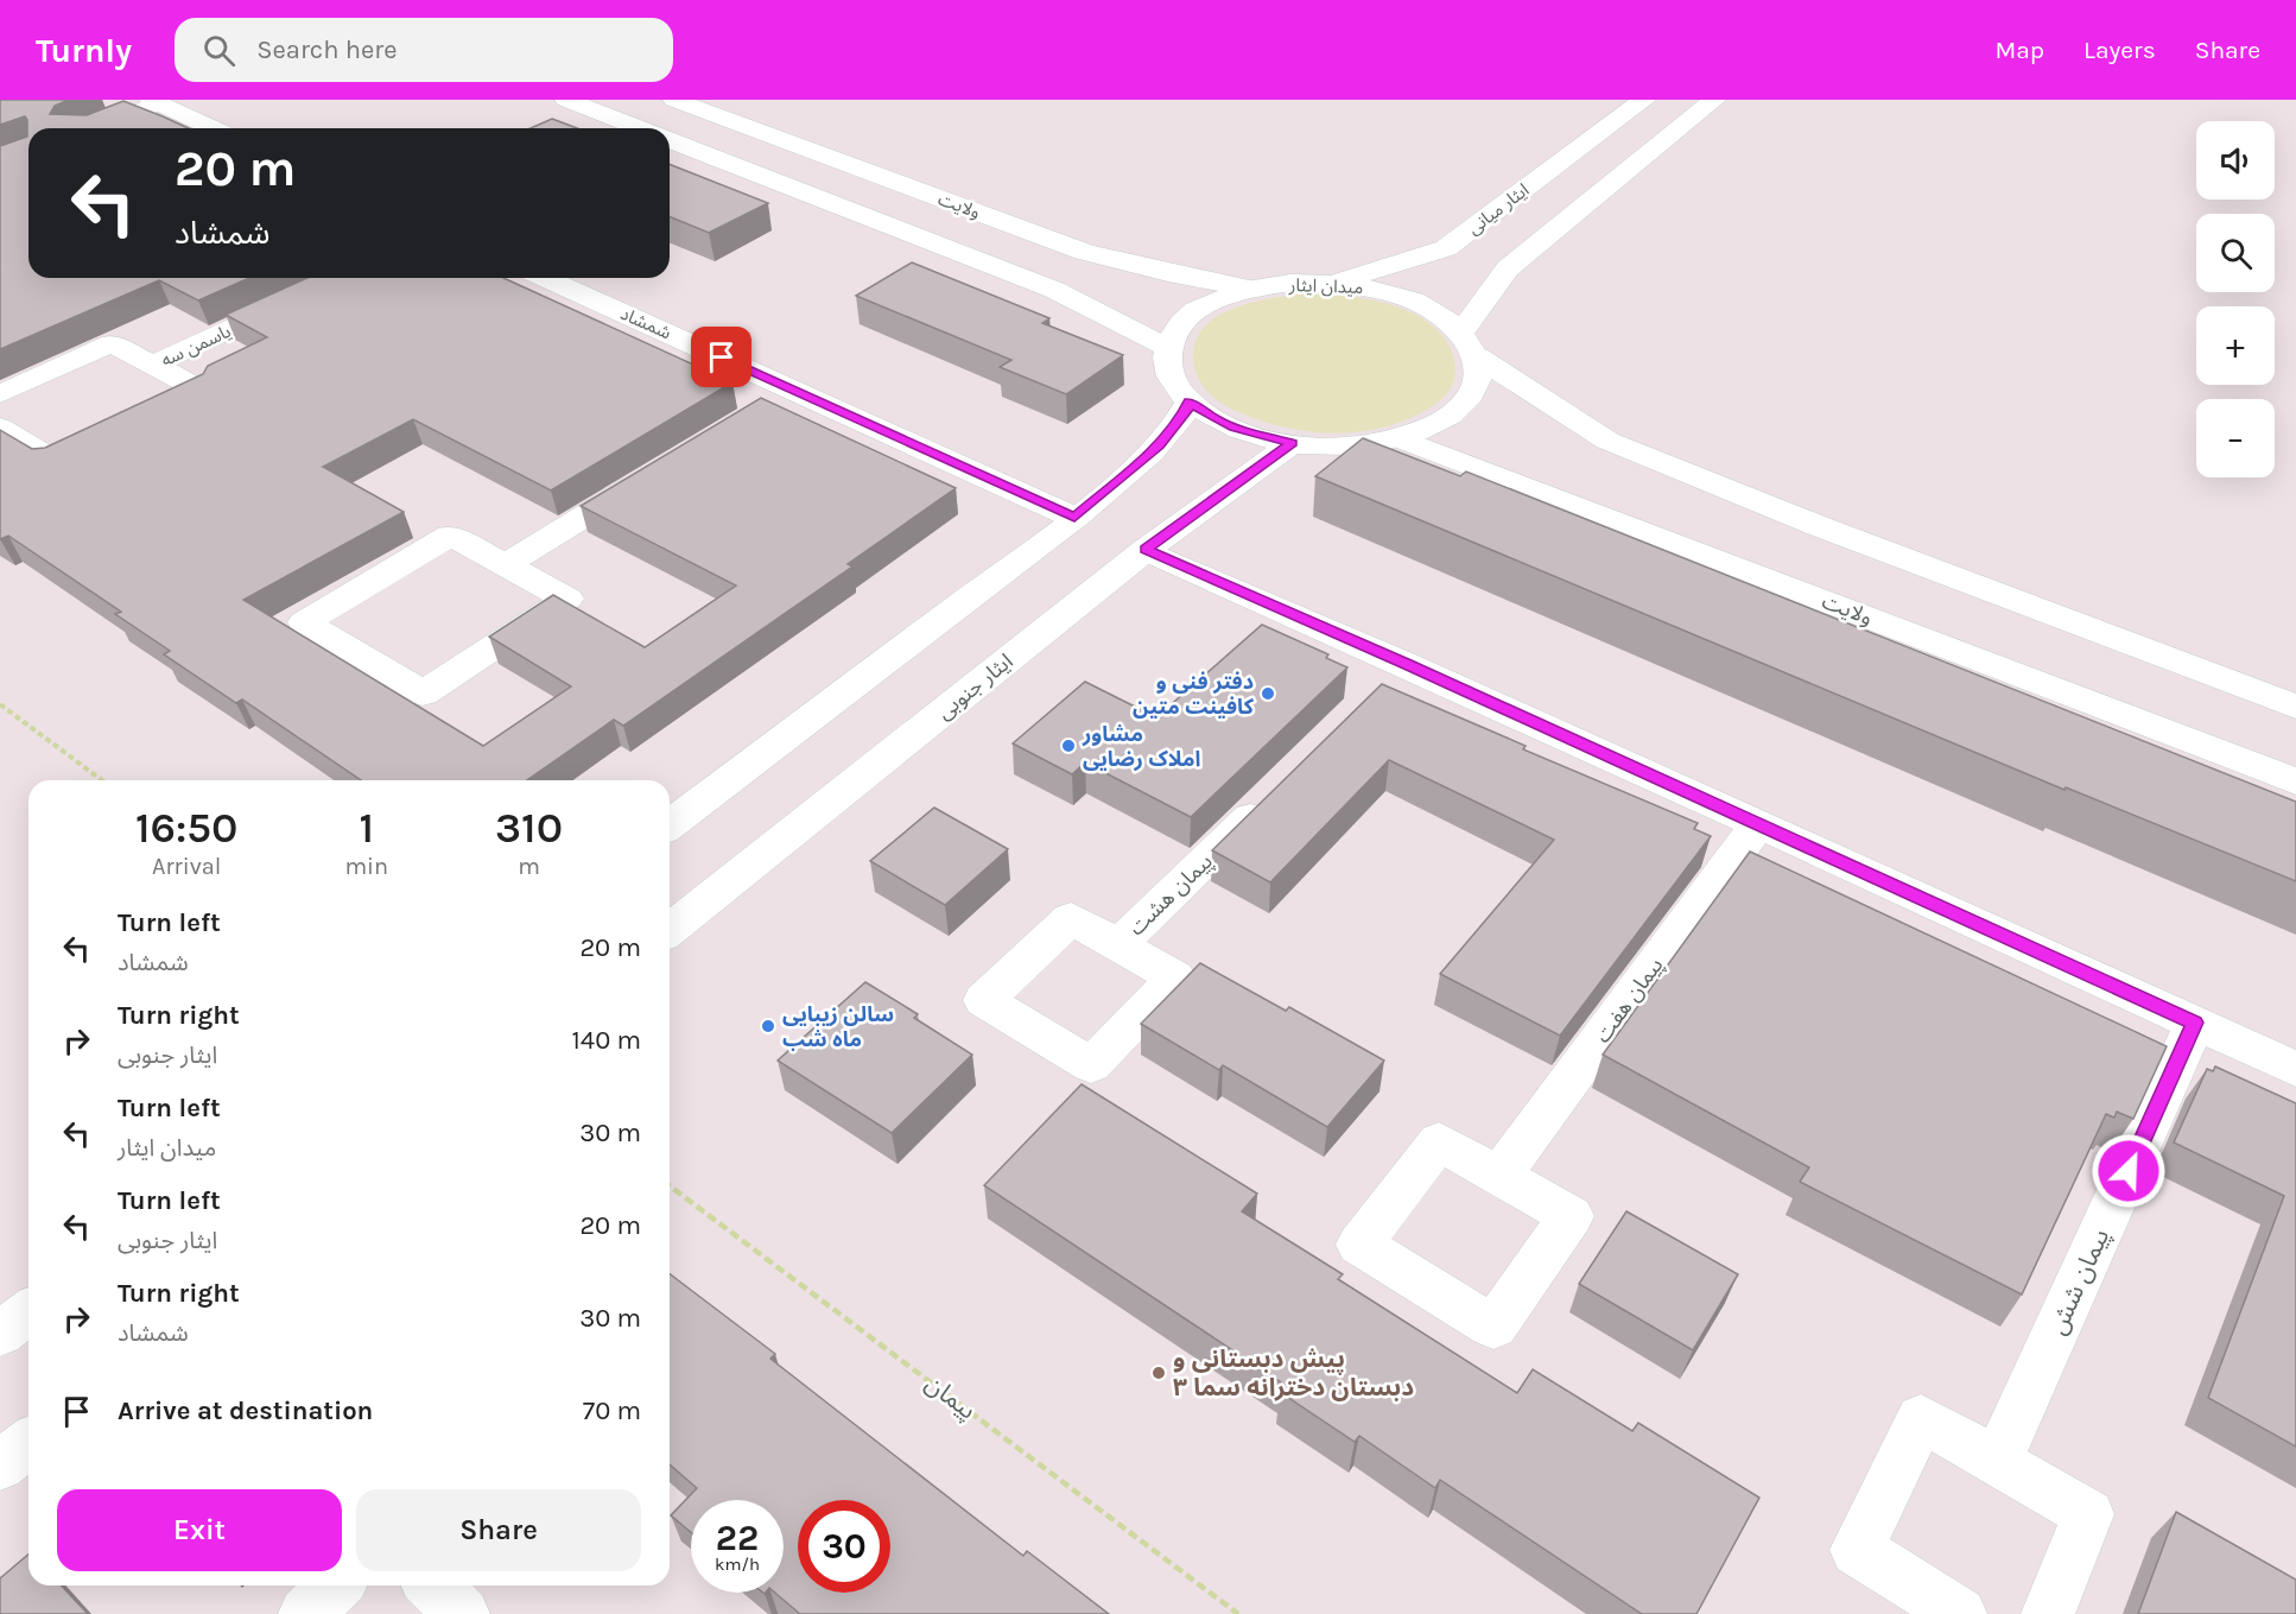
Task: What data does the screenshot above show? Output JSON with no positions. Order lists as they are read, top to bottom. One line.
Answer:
{"streets":{"street":["ولایت","ایثار میانی","میدان ایثار","شمشاد","یاسمن سه","ایثار جنوبی","پیمان هشت","پیمان هفت","پیمان شش"],"path":["پیمان"]},"crossings":[["ولایت","میدان ایثار"],["ایثار میانی","میدان ایثار"]],"places":["دفتر فنی و کافینت متین","مشاور املاک رضایی","سالن زیبایی ماه شب","پیش دبستانی و دبستان دخترانه سما ۳"],"page":{"header":"Turnly","search":"Search here","nav":["Map","Layers","Share"],"map_buttons":["+","−"],"turn":["20 m","شمشاد"],"eta":["16:50","Arrival","1","min","310","m"],"list":[{"name":"Turn left","note":"شمشاد","value":"20 m"},{"name":"Turn right","note":"ایثار جنوبی","value":"140 m"},{"name":"Turn left","note":"میدان ایثار","value":"30 m"},{"name":"Turn left","note":"ایثار جنوبی","value":"20 m"},{"name":"Turn right","note":"شمشاد","value":"30 m"},{"name":"Arrive at destination","value":"70 m"}],"buttons":["Exit","Share"],"speed":"22 km/h","limit":"30"}}
